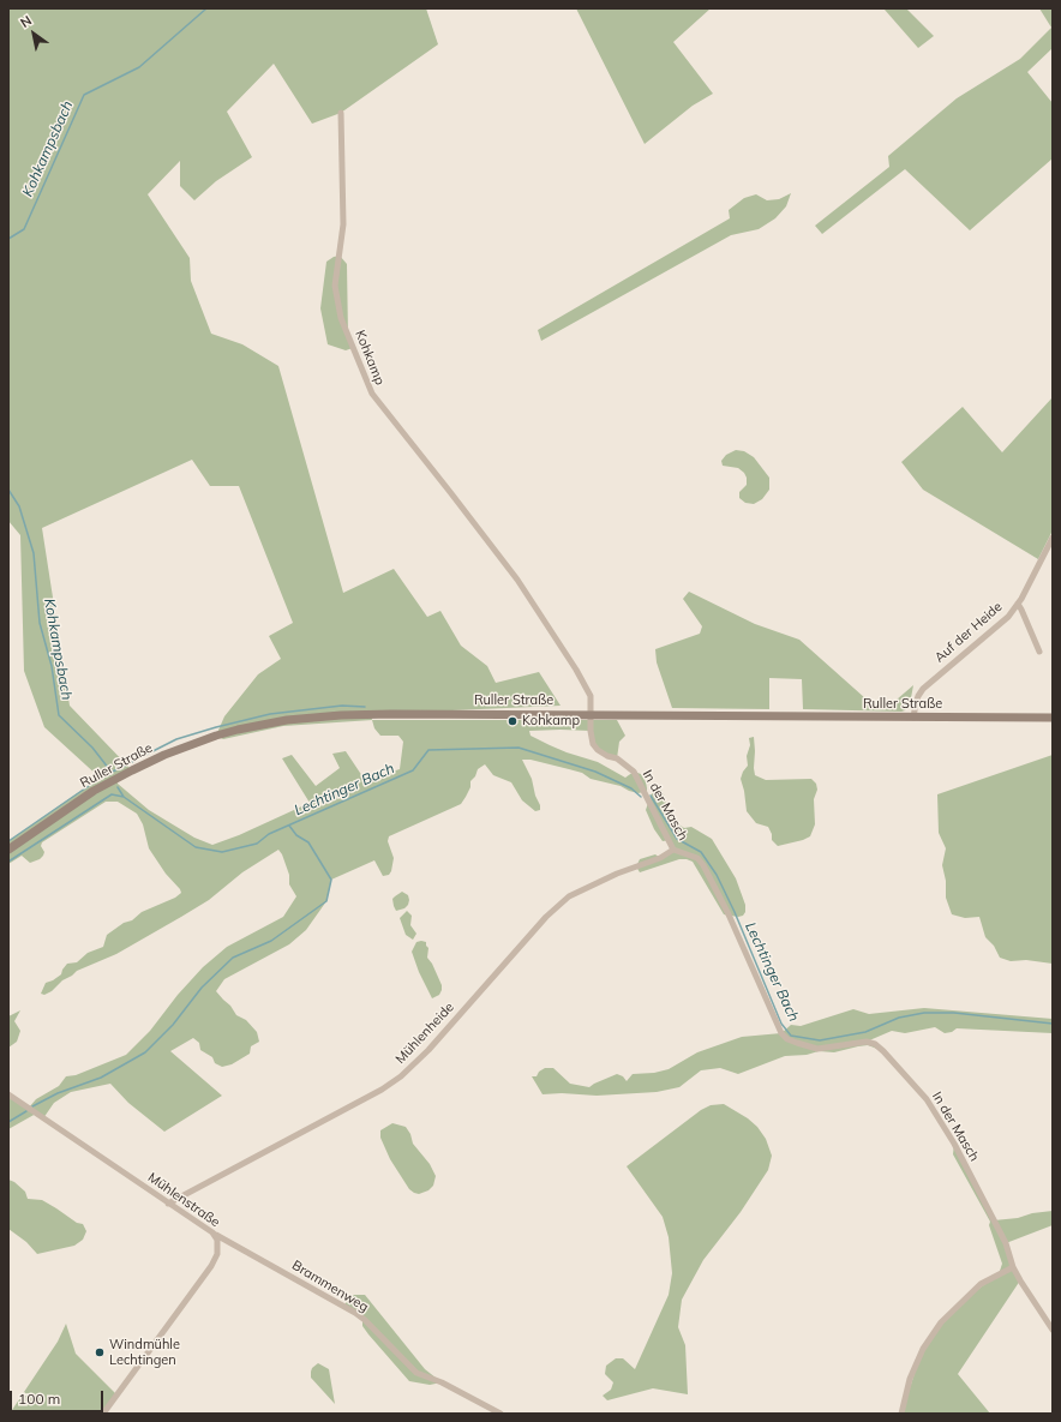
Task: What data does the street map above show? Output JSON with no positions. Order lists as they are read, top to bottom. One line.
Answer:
{"streets":{"main road":["Ruller Straße"],"street":["Kohkamp","Auf der Heide","In der Masch","Mühlenheide","Mühlenstraße","Brammenweg"]},"crossings":[["Kohkamp","Ruller Straße"],["Kohkamp","In der Masch"],["Auf der Heide","Ruller Straße"],["Ruller Straße","In der Masch"],["In der Masch","Mühlenheide"],["Mühlenheide","Mühlenstraße"],["Mühlenstraße","Brammenweg"]],"water":["Kohkampsbach","Lechtinger Bach"],"places":["Kohkamp","Windmühle Lechtingen"],"scale_bar":"100 m","north":"top left"}
